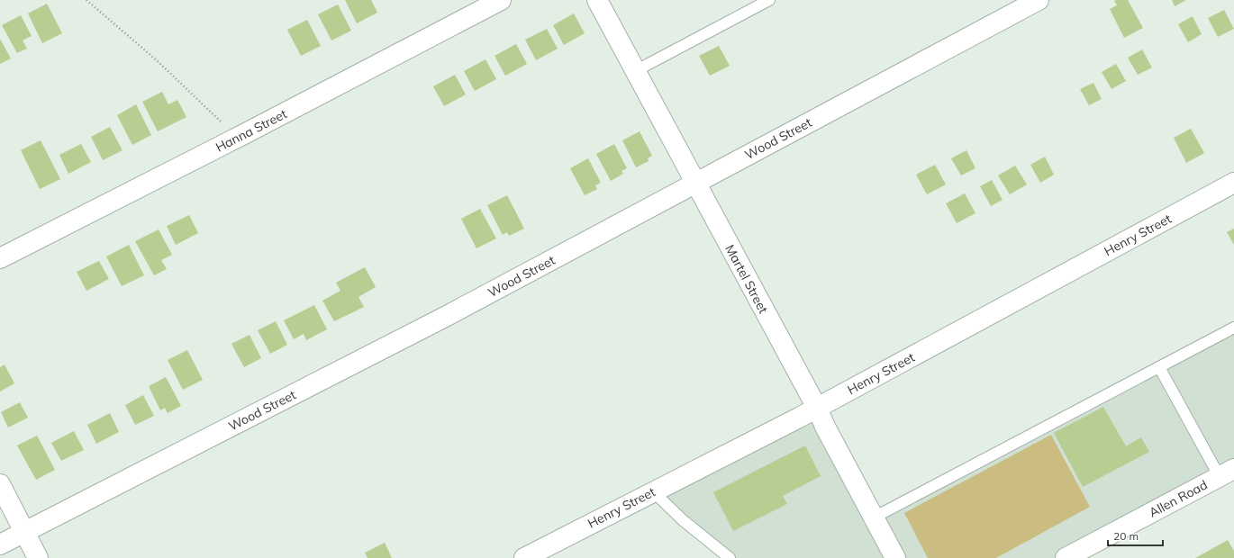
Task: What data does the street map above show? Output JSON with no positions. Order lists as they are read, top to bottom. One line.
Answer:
{"streets":{"street":["Hanna Street","Wood Street","Henry Street","Martel Street","Allen Road"]},"crossings":[["Wood Street","Martel Street"],["Henry Street","Martel Street"]],"scale_bar":"20 m"}
